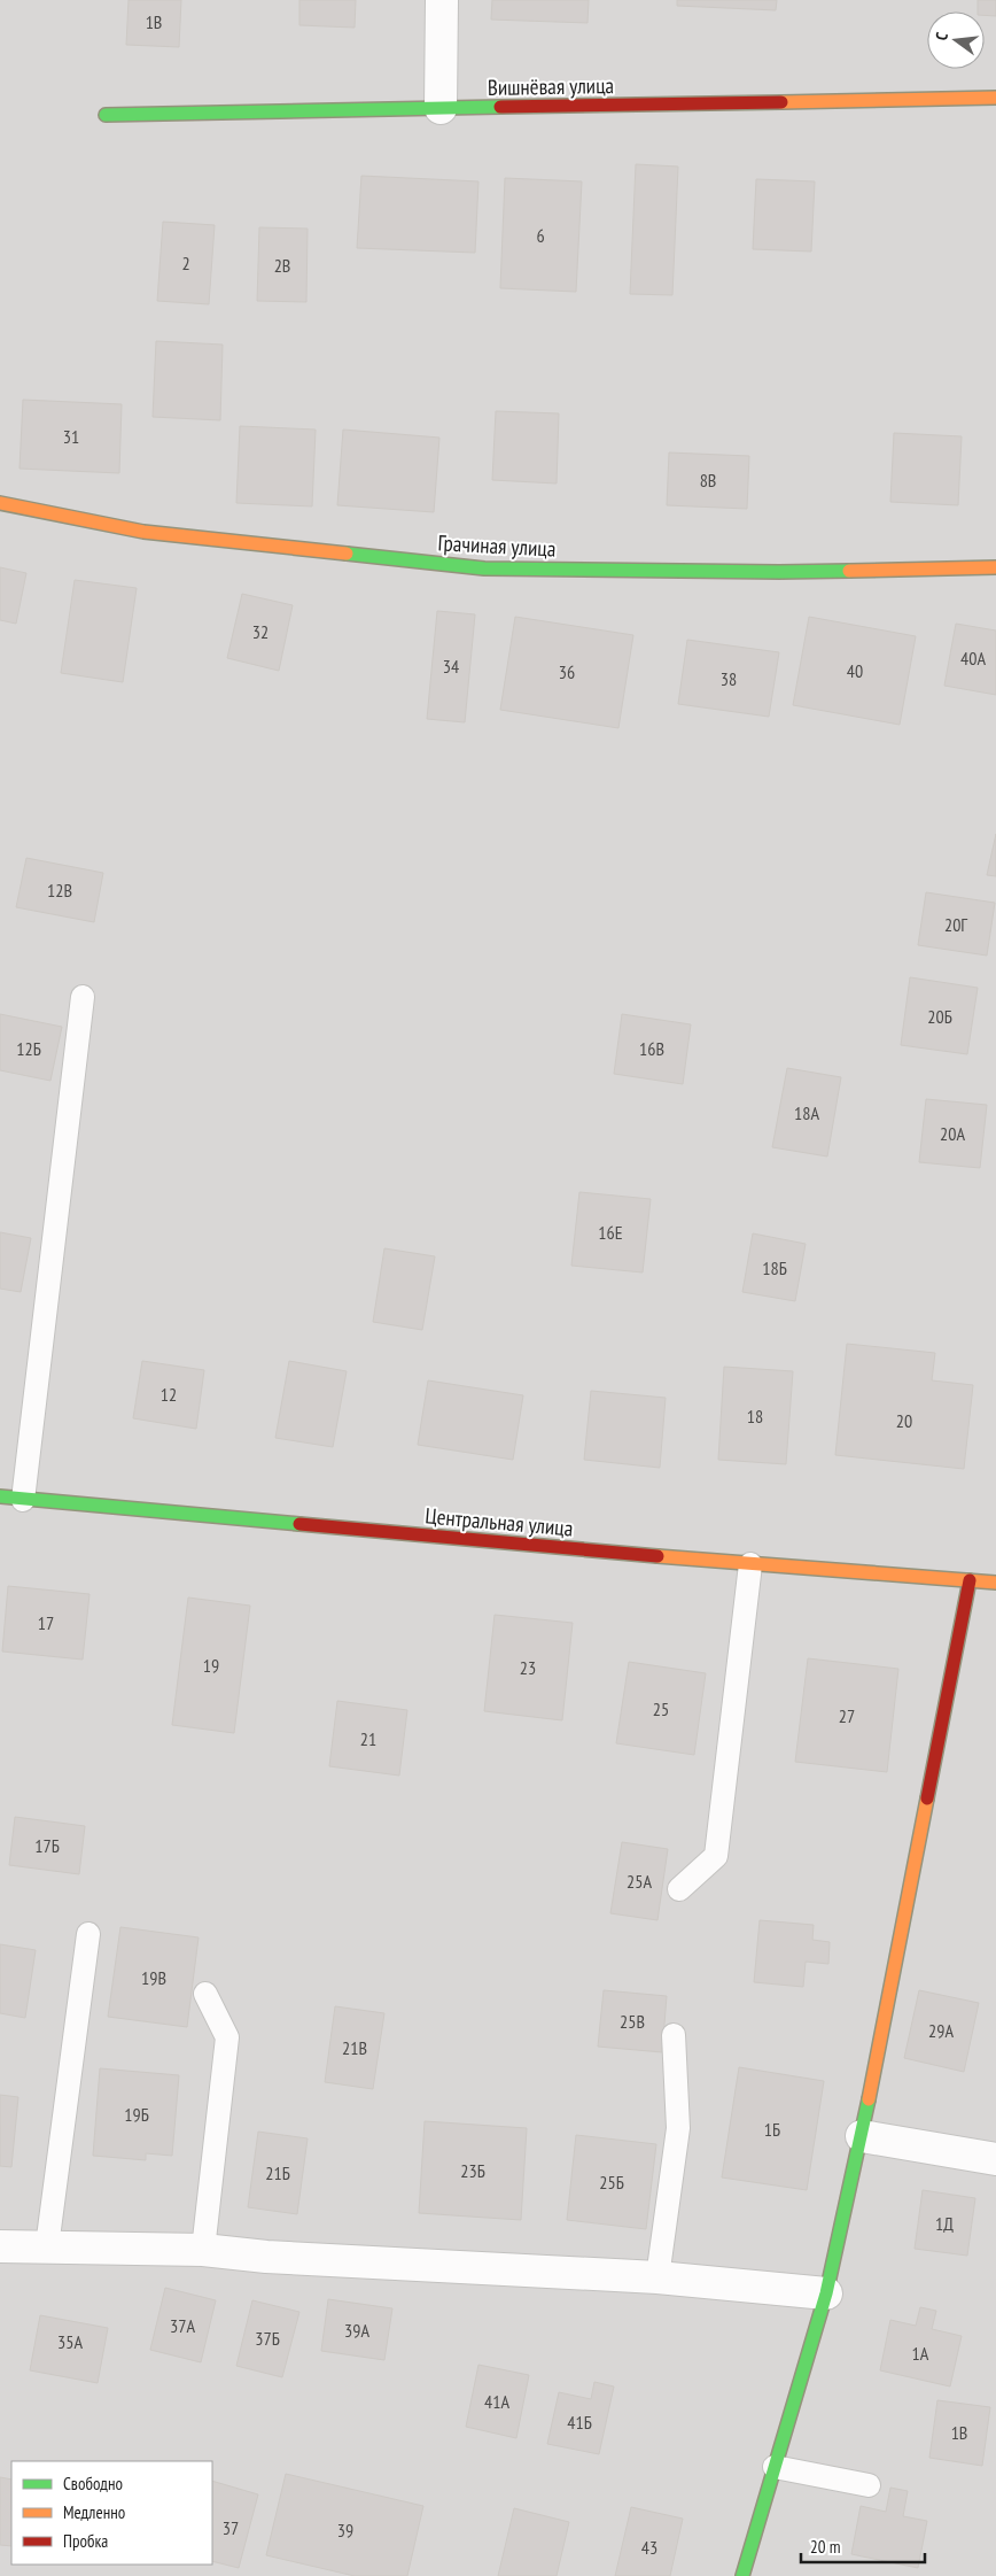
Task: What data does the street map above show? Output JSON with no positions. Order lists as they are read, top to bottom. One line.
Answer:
{"streets":{"street":["Вишнёвая улица","Грачиная улица","Центральная улица"]},"house_numbers":["1В","6","2","2В","31","8В","32","40А","34","40","36","38","12В","20Г","20Б","12Б","16В","18А","20А","16Е","18Б","12","18","20","17","19","23","25","27","21","17Б","25А","19В","25В","29А","21В","19Б","1Б","23Б","21Б","25Б","1Д","37А","39А","37Б","35А","1А","41А","41Б","1В","37","39","43"],"legend":["Свободно","Медленно","Пробка"],"scale_bar":"20 m","north":"left"}
